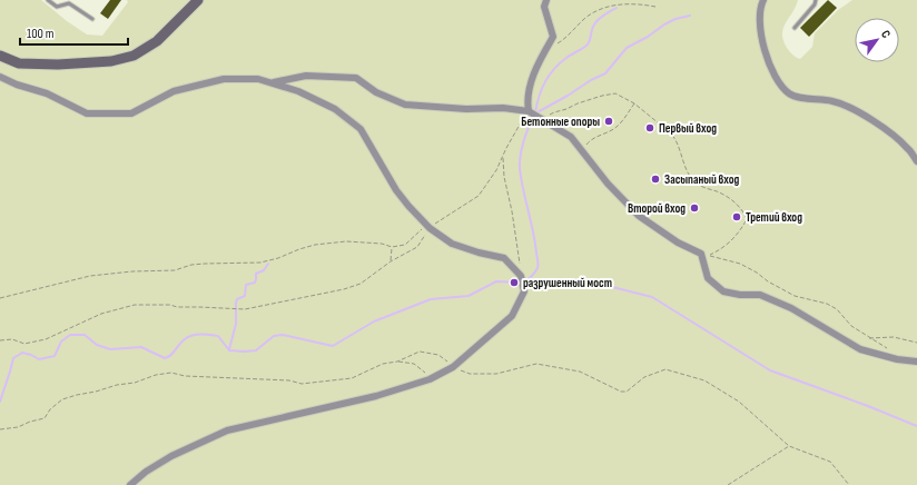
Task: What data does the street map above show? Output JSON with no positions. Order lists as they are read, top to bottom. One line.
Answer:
{"places":["Бетонные опоры","Первый вход","Засыпаный вход","Второй вход","Третий вход","разрушенный мост"],"scale_bar":"100 m","north":"top right"}
